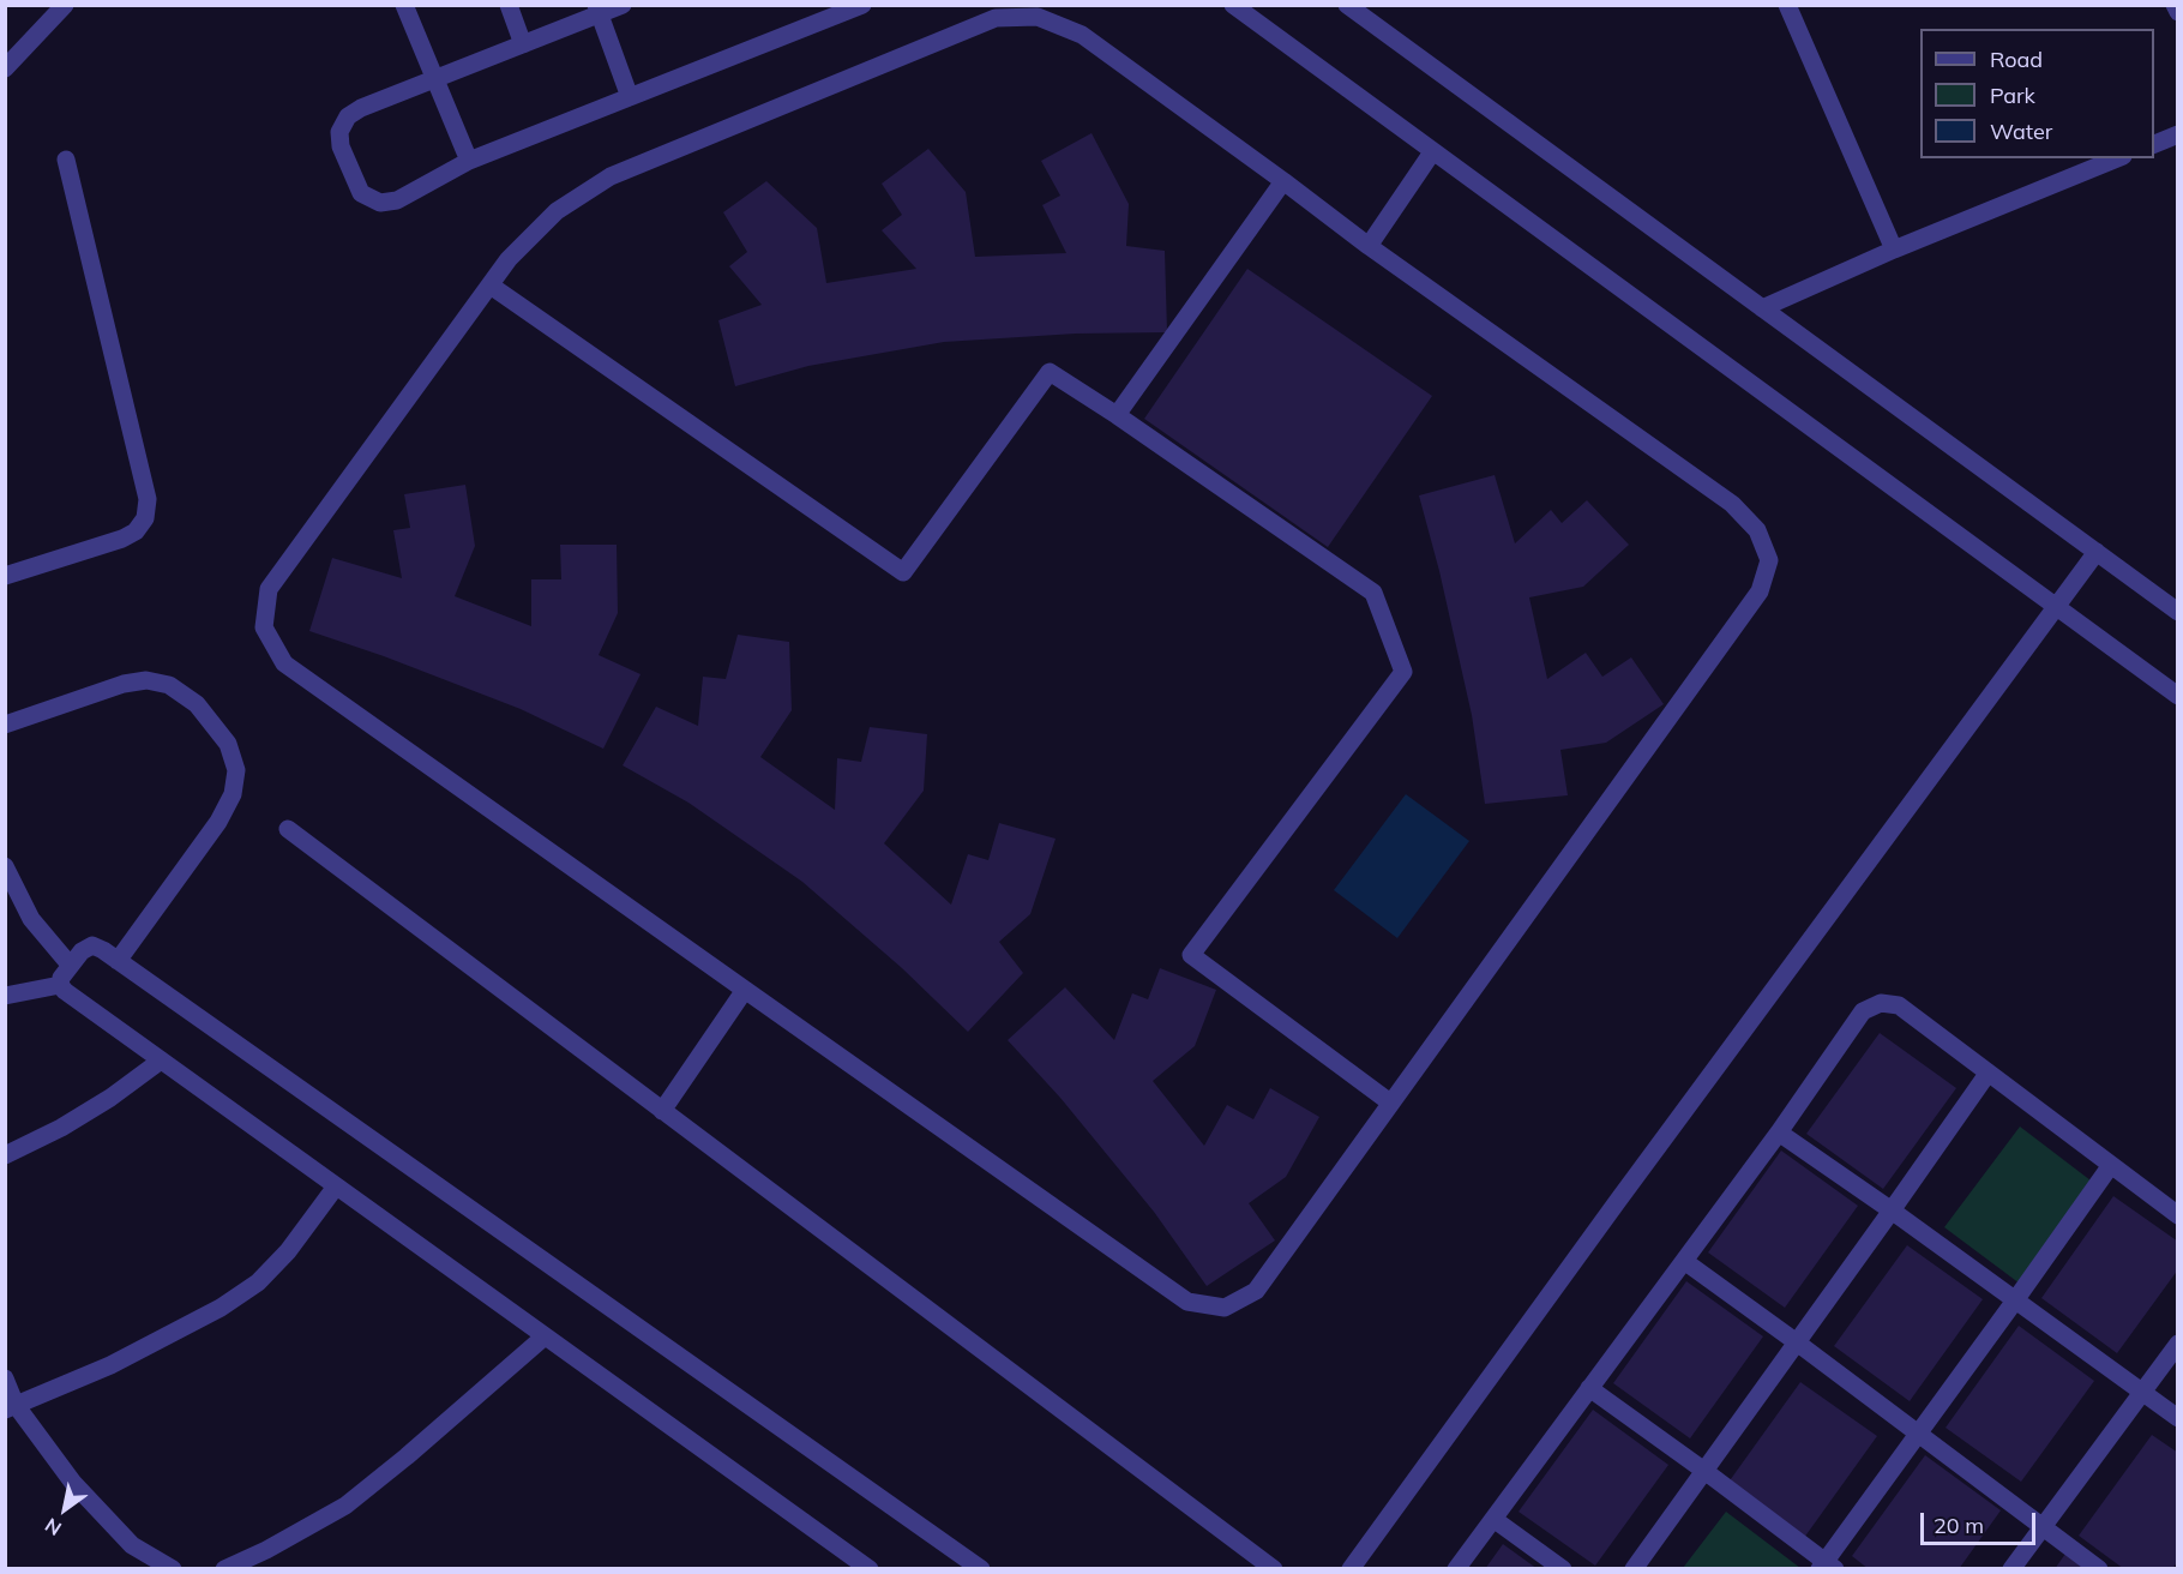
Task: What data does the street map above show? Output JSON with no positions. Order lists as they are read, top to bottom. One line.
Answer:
{"legend":["Road","Park","Water"],"scale_bar":"20 m","north":"bottom left"}
